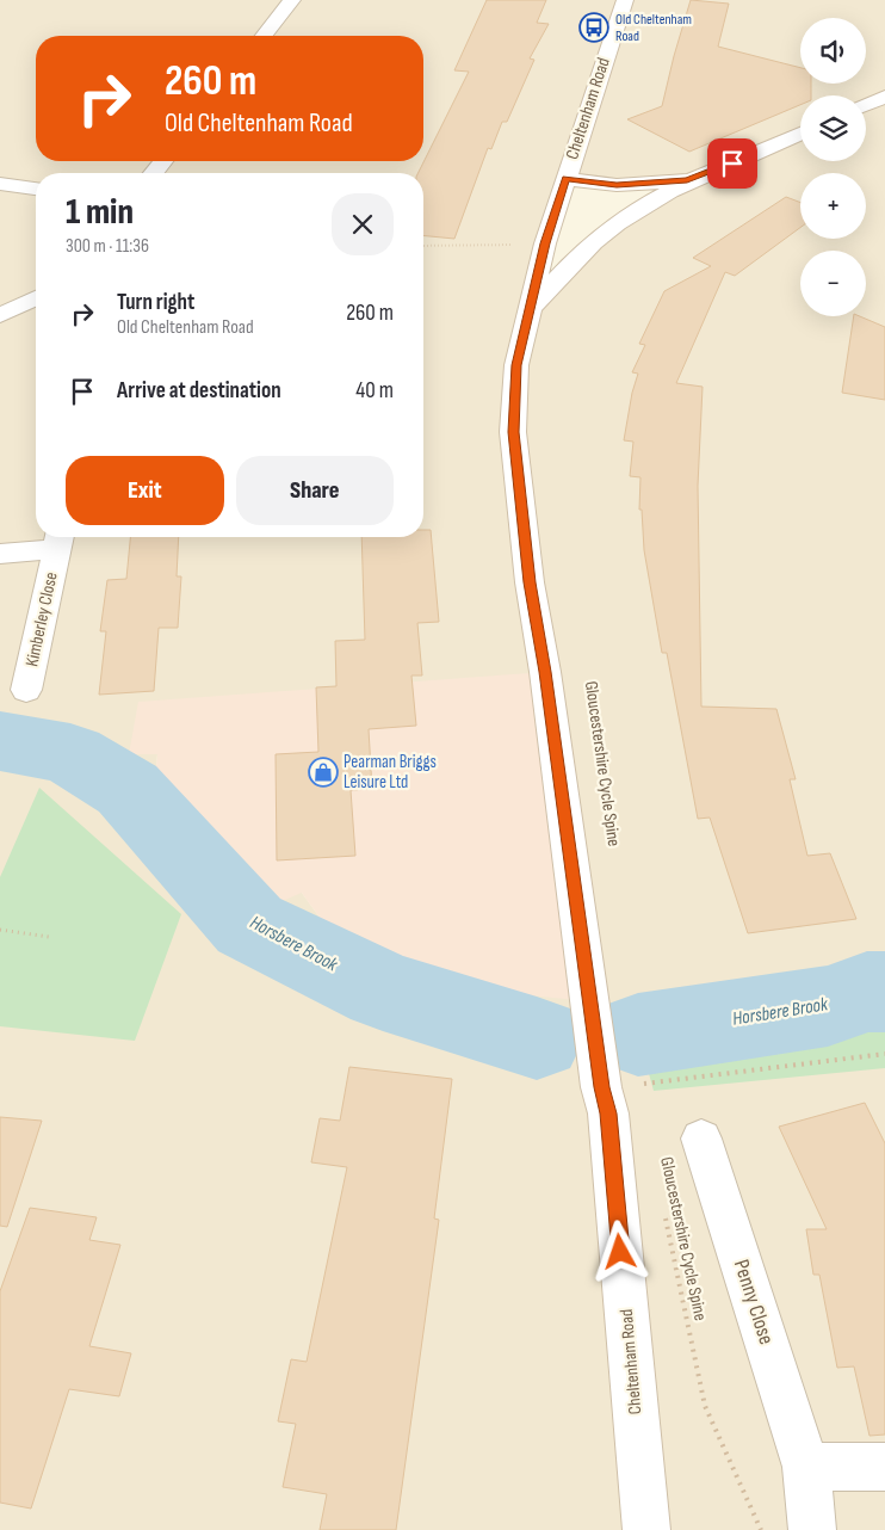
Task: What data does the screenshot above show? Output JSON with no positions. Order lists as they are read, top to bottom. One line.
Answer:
{"streets":{"main road":["Cheltenham Road","Kimberley Close","Penny Close"],"path":["Gloucestershire Cycle Spine"]},"water":["Horsbere Brook"],"places":{"bus stop":["Old Cheltenham Road"],"shop":["Pearman Briggs Leisure Ltd"]},"page":{"map_buttons":["+","−"],"turn":["260 m","Old Cheltenham Road"],"heading":["1 min","300 m · 11:36"],"list":[{"name":"Turn right","note":"Old Cheltenham Road","value":"260 m"},{"name":"Arrive at destination","value":"40 m"}],"buttons":["Exit","Share"]}}
